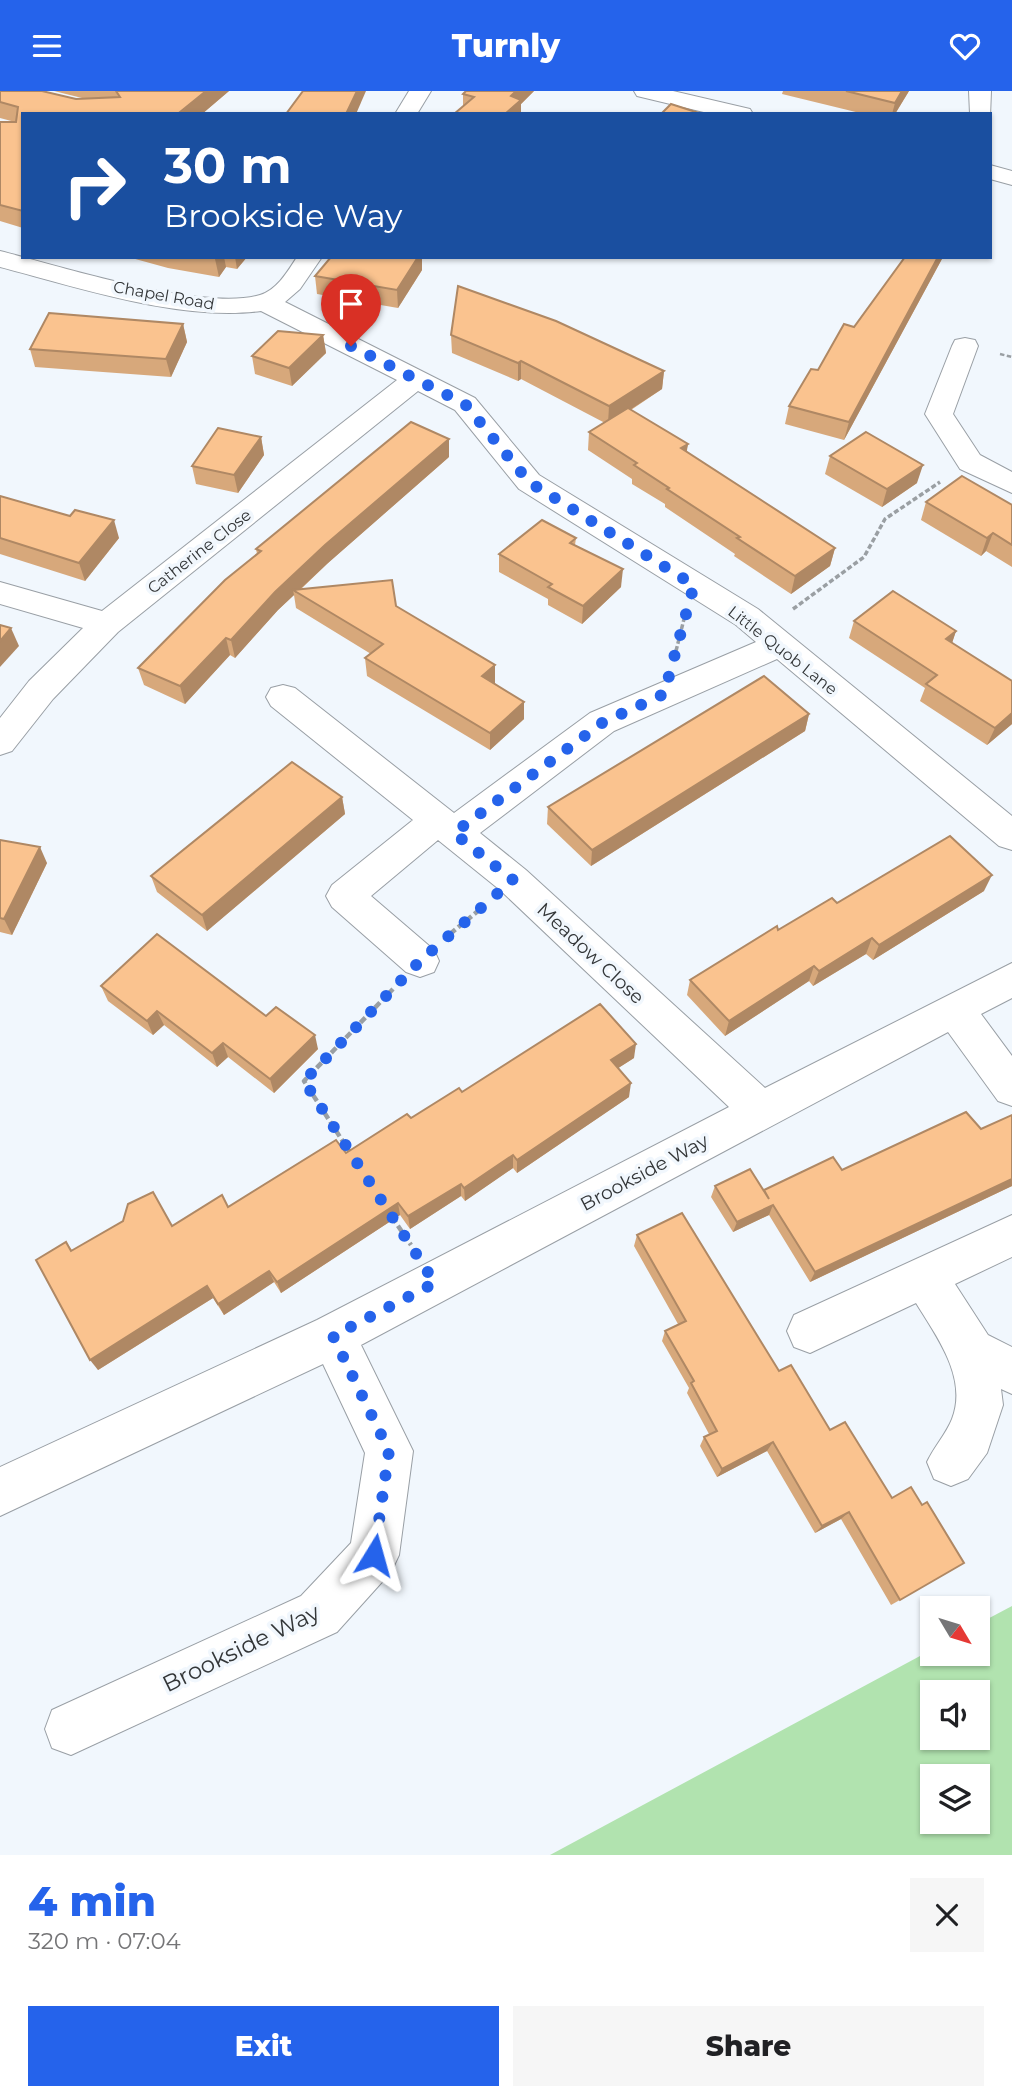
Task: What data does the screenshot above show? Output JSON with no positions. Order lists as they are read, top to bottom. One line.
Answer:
{"streets":{"street":["Chapel Road","Catherine Close","Little Quob Lane","Meadow Close","Brookside Way"]},"crossings":[["Chapel Road","Little Quob Lane"],["Catherine Close","Little Quob Lane"],["Meadow Close","Brookside Way"]],"north":"bottom right","page":{"header":"Turnly","turn":["30 m","Brookside Way"],"heading":["4 min","320 m · 07:04"],"buttons":["Exit","Share"]}}
